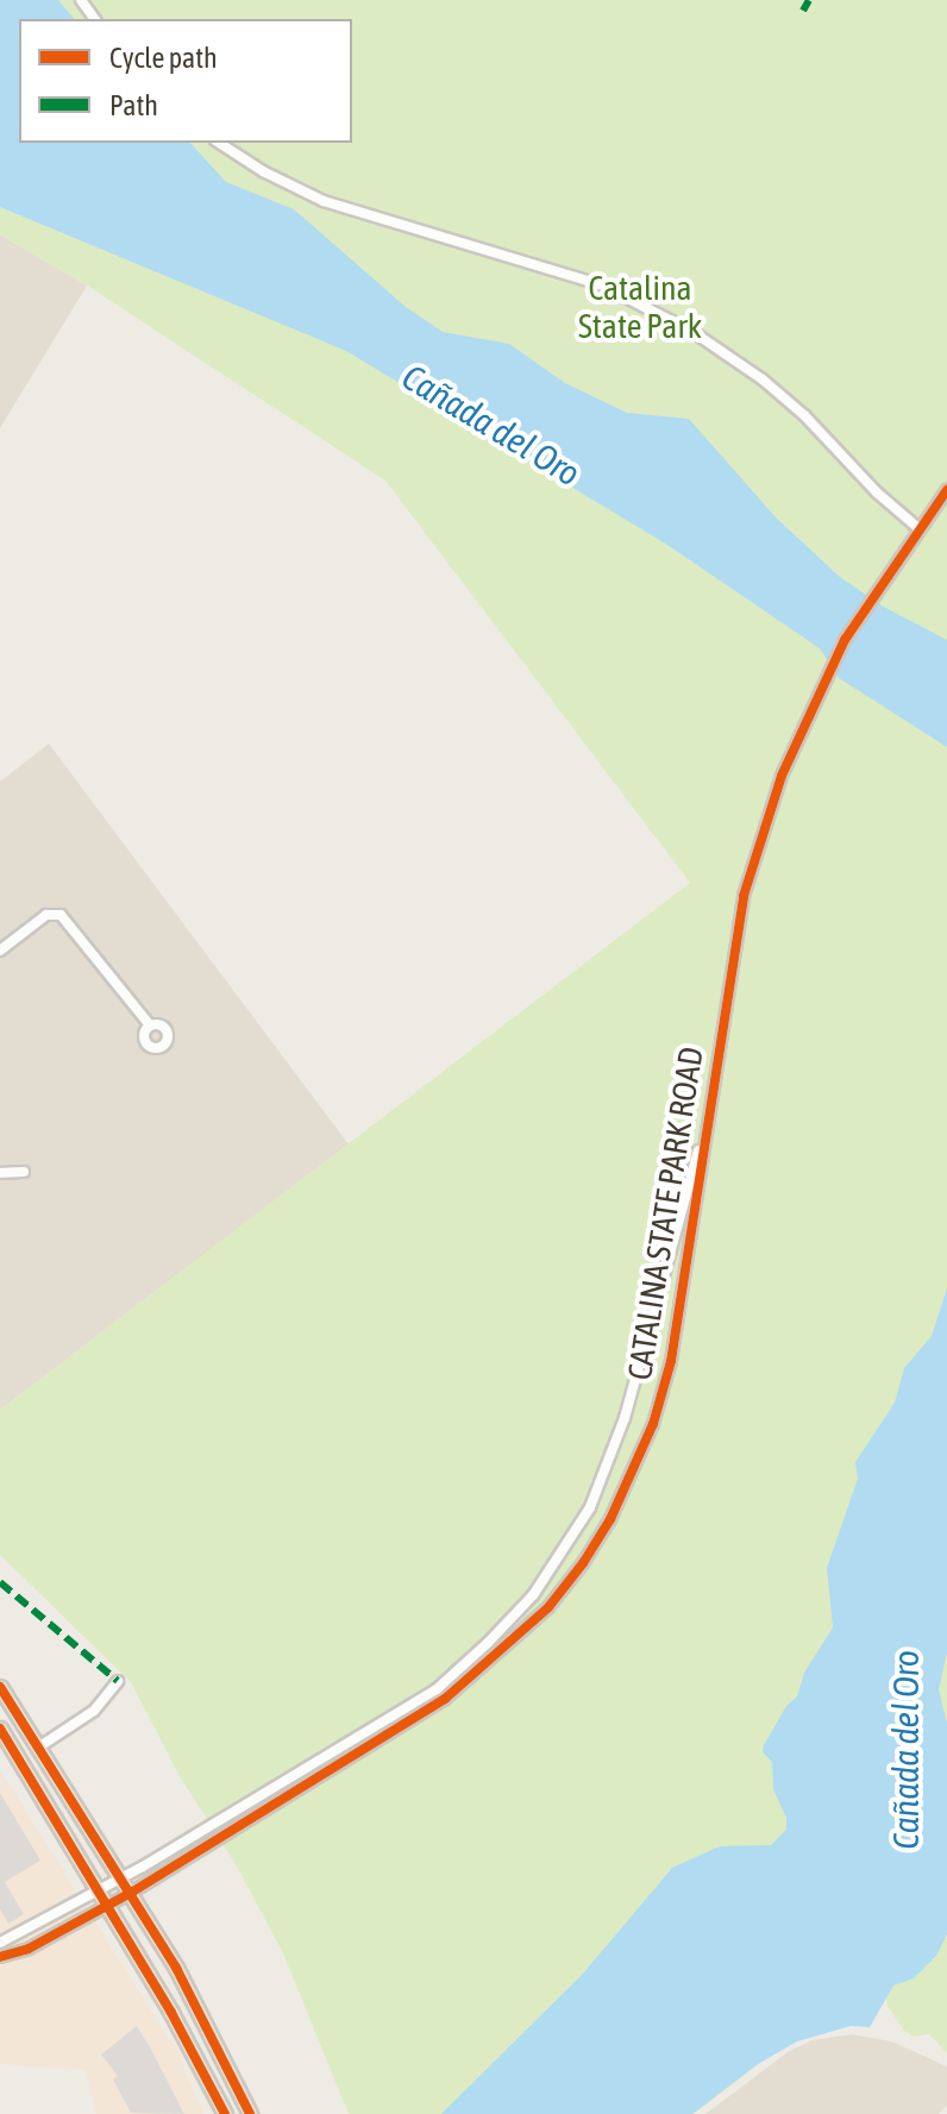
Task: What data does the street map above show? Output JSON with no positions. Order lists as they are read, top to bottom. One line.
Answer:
{"streets":{"street":["CATALINA STATE PARK ROAD"]},"water":["Cañada del Oro"],"parks":["Catalina State Park"],"legend":["Cycle path","Path"]}
